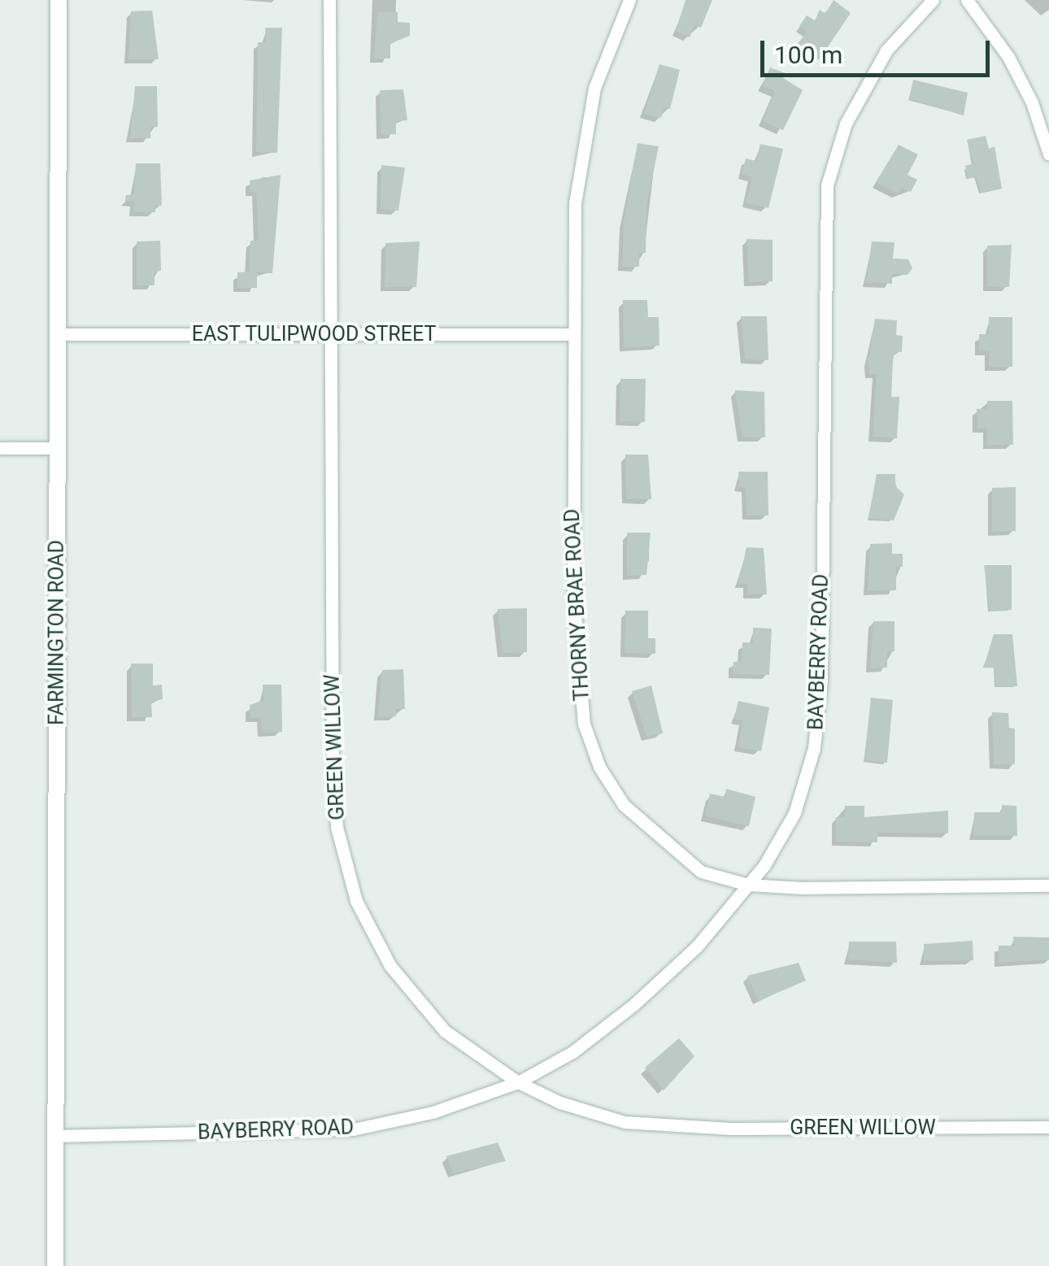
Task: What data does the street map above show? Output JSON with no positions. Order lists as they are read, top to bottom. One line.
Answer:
{"streets":{"street":["EAST TULIPWOOD STREET","THORNY BRAE ROAD","FARMINGTON ROAD","BAYBERRY ROAD","GREEN WILLOW"]},"crossings":[["EAST TULIPWOOD STREET","THORNY BRAE ROAD"],["EAST TULIPWOOD STREET","FARMINGTON ROAD"],["EAST TULIPWOOD STREET","GREEN WILLOW"],["THORNY BRAE ROAD","BAYBERRY ROAD"],["FARMINGTON ROAD","BAYBERRY ROAD"],["BAYBERRY ROAD","GREEN WILLOW"]],"scale_bar":"100 m"}
